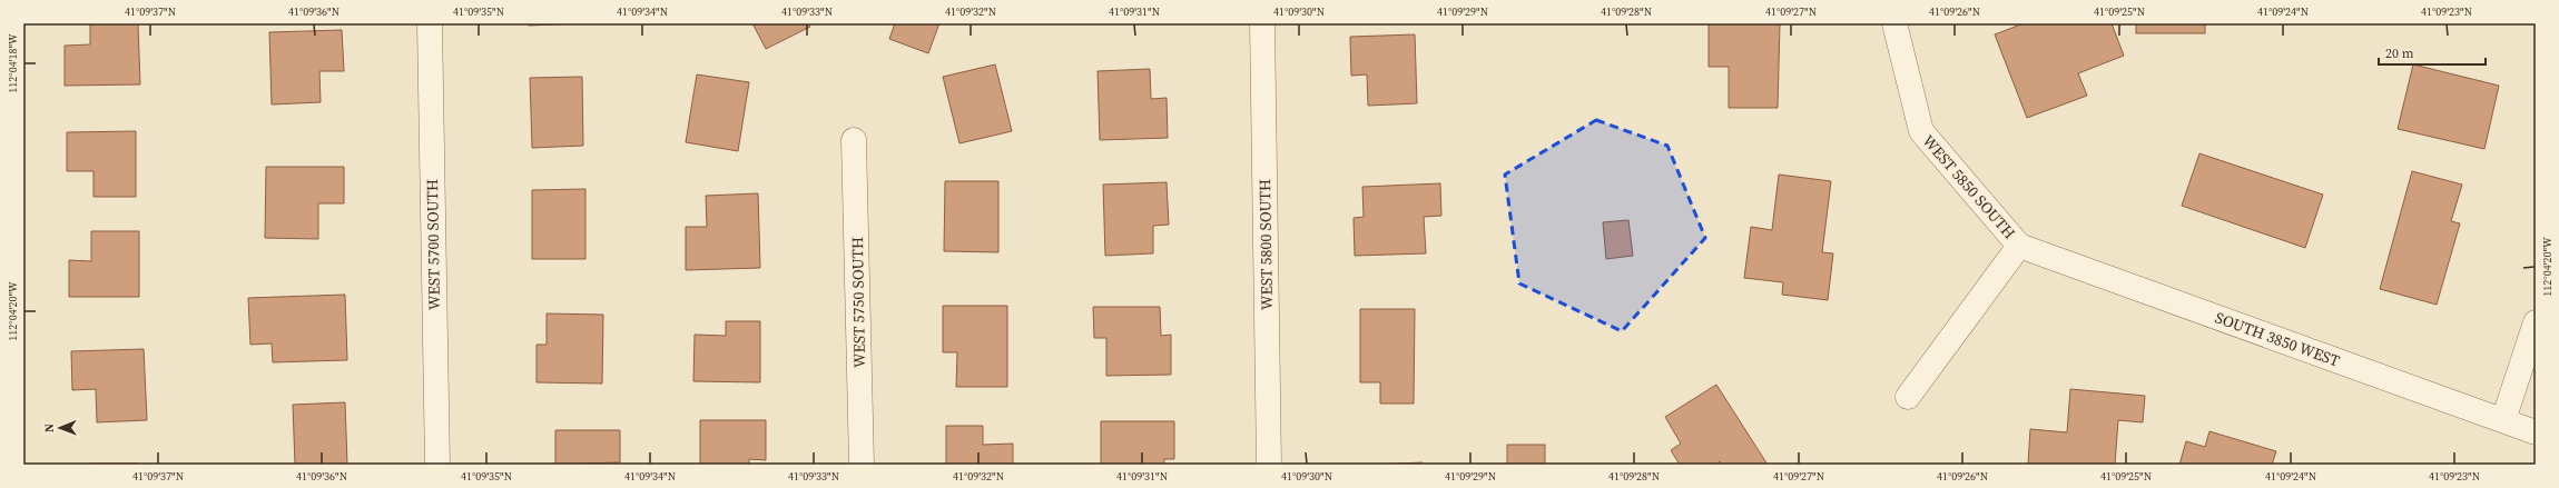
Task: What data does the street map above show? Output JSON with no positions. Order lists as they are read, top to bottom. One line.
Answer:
{"streets":{"street":["WEST 5850 SOUTH","WEST 5700 SOUTH","WEST 5800 SOUTH","WEST 5750 SOUTH","SOUTH 3850 WEST"]},"crossings":[["WEST 5850 SOUTH","SOUTH 3850 WEST"]],"scale_bar":"20 m","north":"left","coordinates":["41°09'37\"N","41°09'36\"N","41°09'35\"N","41°09'34\"N","41°09'33\"N","41°09'32\"N","41°09'31\"N","41°09'30\"N","41°09'29\"N","41°09'28\"N","41°09'27\"N","41°09'26\"N","41°09'25\"N","41°09'24\"N","41°09'23\"N","112°04'18\"W","112°04'20\"W"]}
